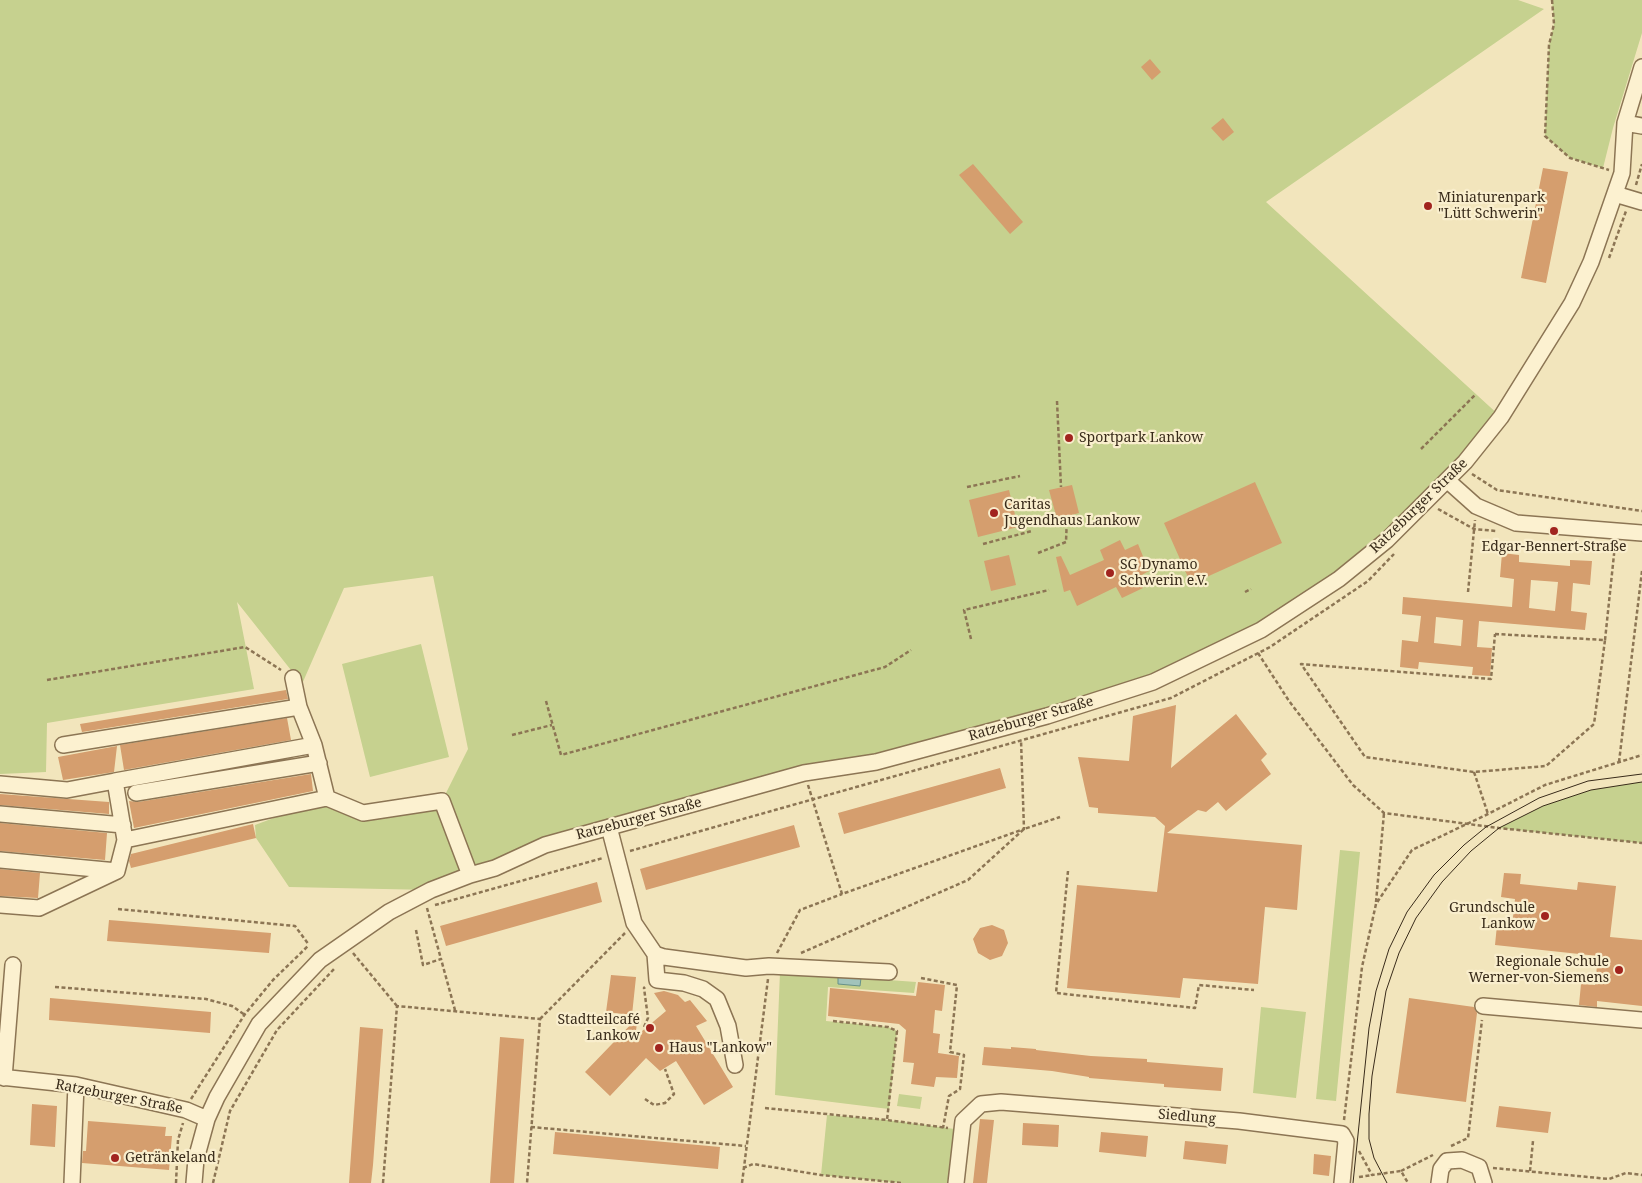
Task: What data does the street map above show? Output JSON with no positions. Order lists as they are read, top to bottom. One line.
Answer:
{"streets":{"street":["Ratzeburger Straße","Siedlung"]},"places":["Miniaturenpark \"Lütt Schwerin\"","Sportpark Lankow","Caritas Jugendhaus Lankow","Edgar-Bennert-Straße","SG Dynamo Schwerin e.V.","Grundschule Lankow","Regionale Schule Werner-von-Siemens","Stadtteilcafé Lankow","Haus \"Lankow\"","Getränkeland"]}
